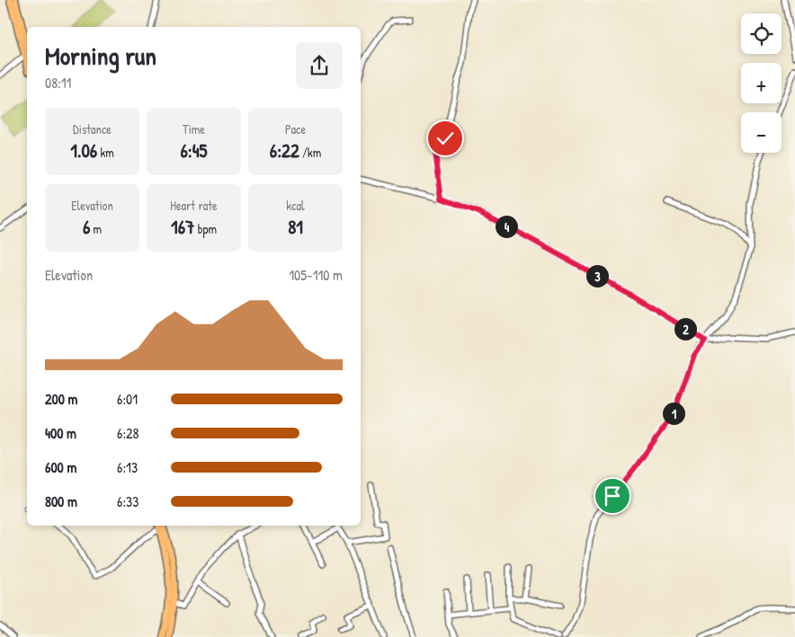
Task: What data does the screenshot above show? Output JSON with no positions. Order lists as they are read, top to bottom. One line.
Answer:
{"page":{"map_buttons":["+","−"],"heading":["Morning run","08:11"],"stats":[["Distance","1.06 km"],["Time","6:45"],["Pace","6:22 /km"],["Elevation","6 m"],["Heart rate","167 bpm"],["kcal","81"]],"pins":["4","3","2","1"],"chart":["Elevation","105–110 m"],"list":[{"name":"200 m","note":"6:01"},{"name":"400 m","note":"6:28"},{"name":"600 m","note":"6:13"},{"name":"800 m","note":"6:33"}]}}
